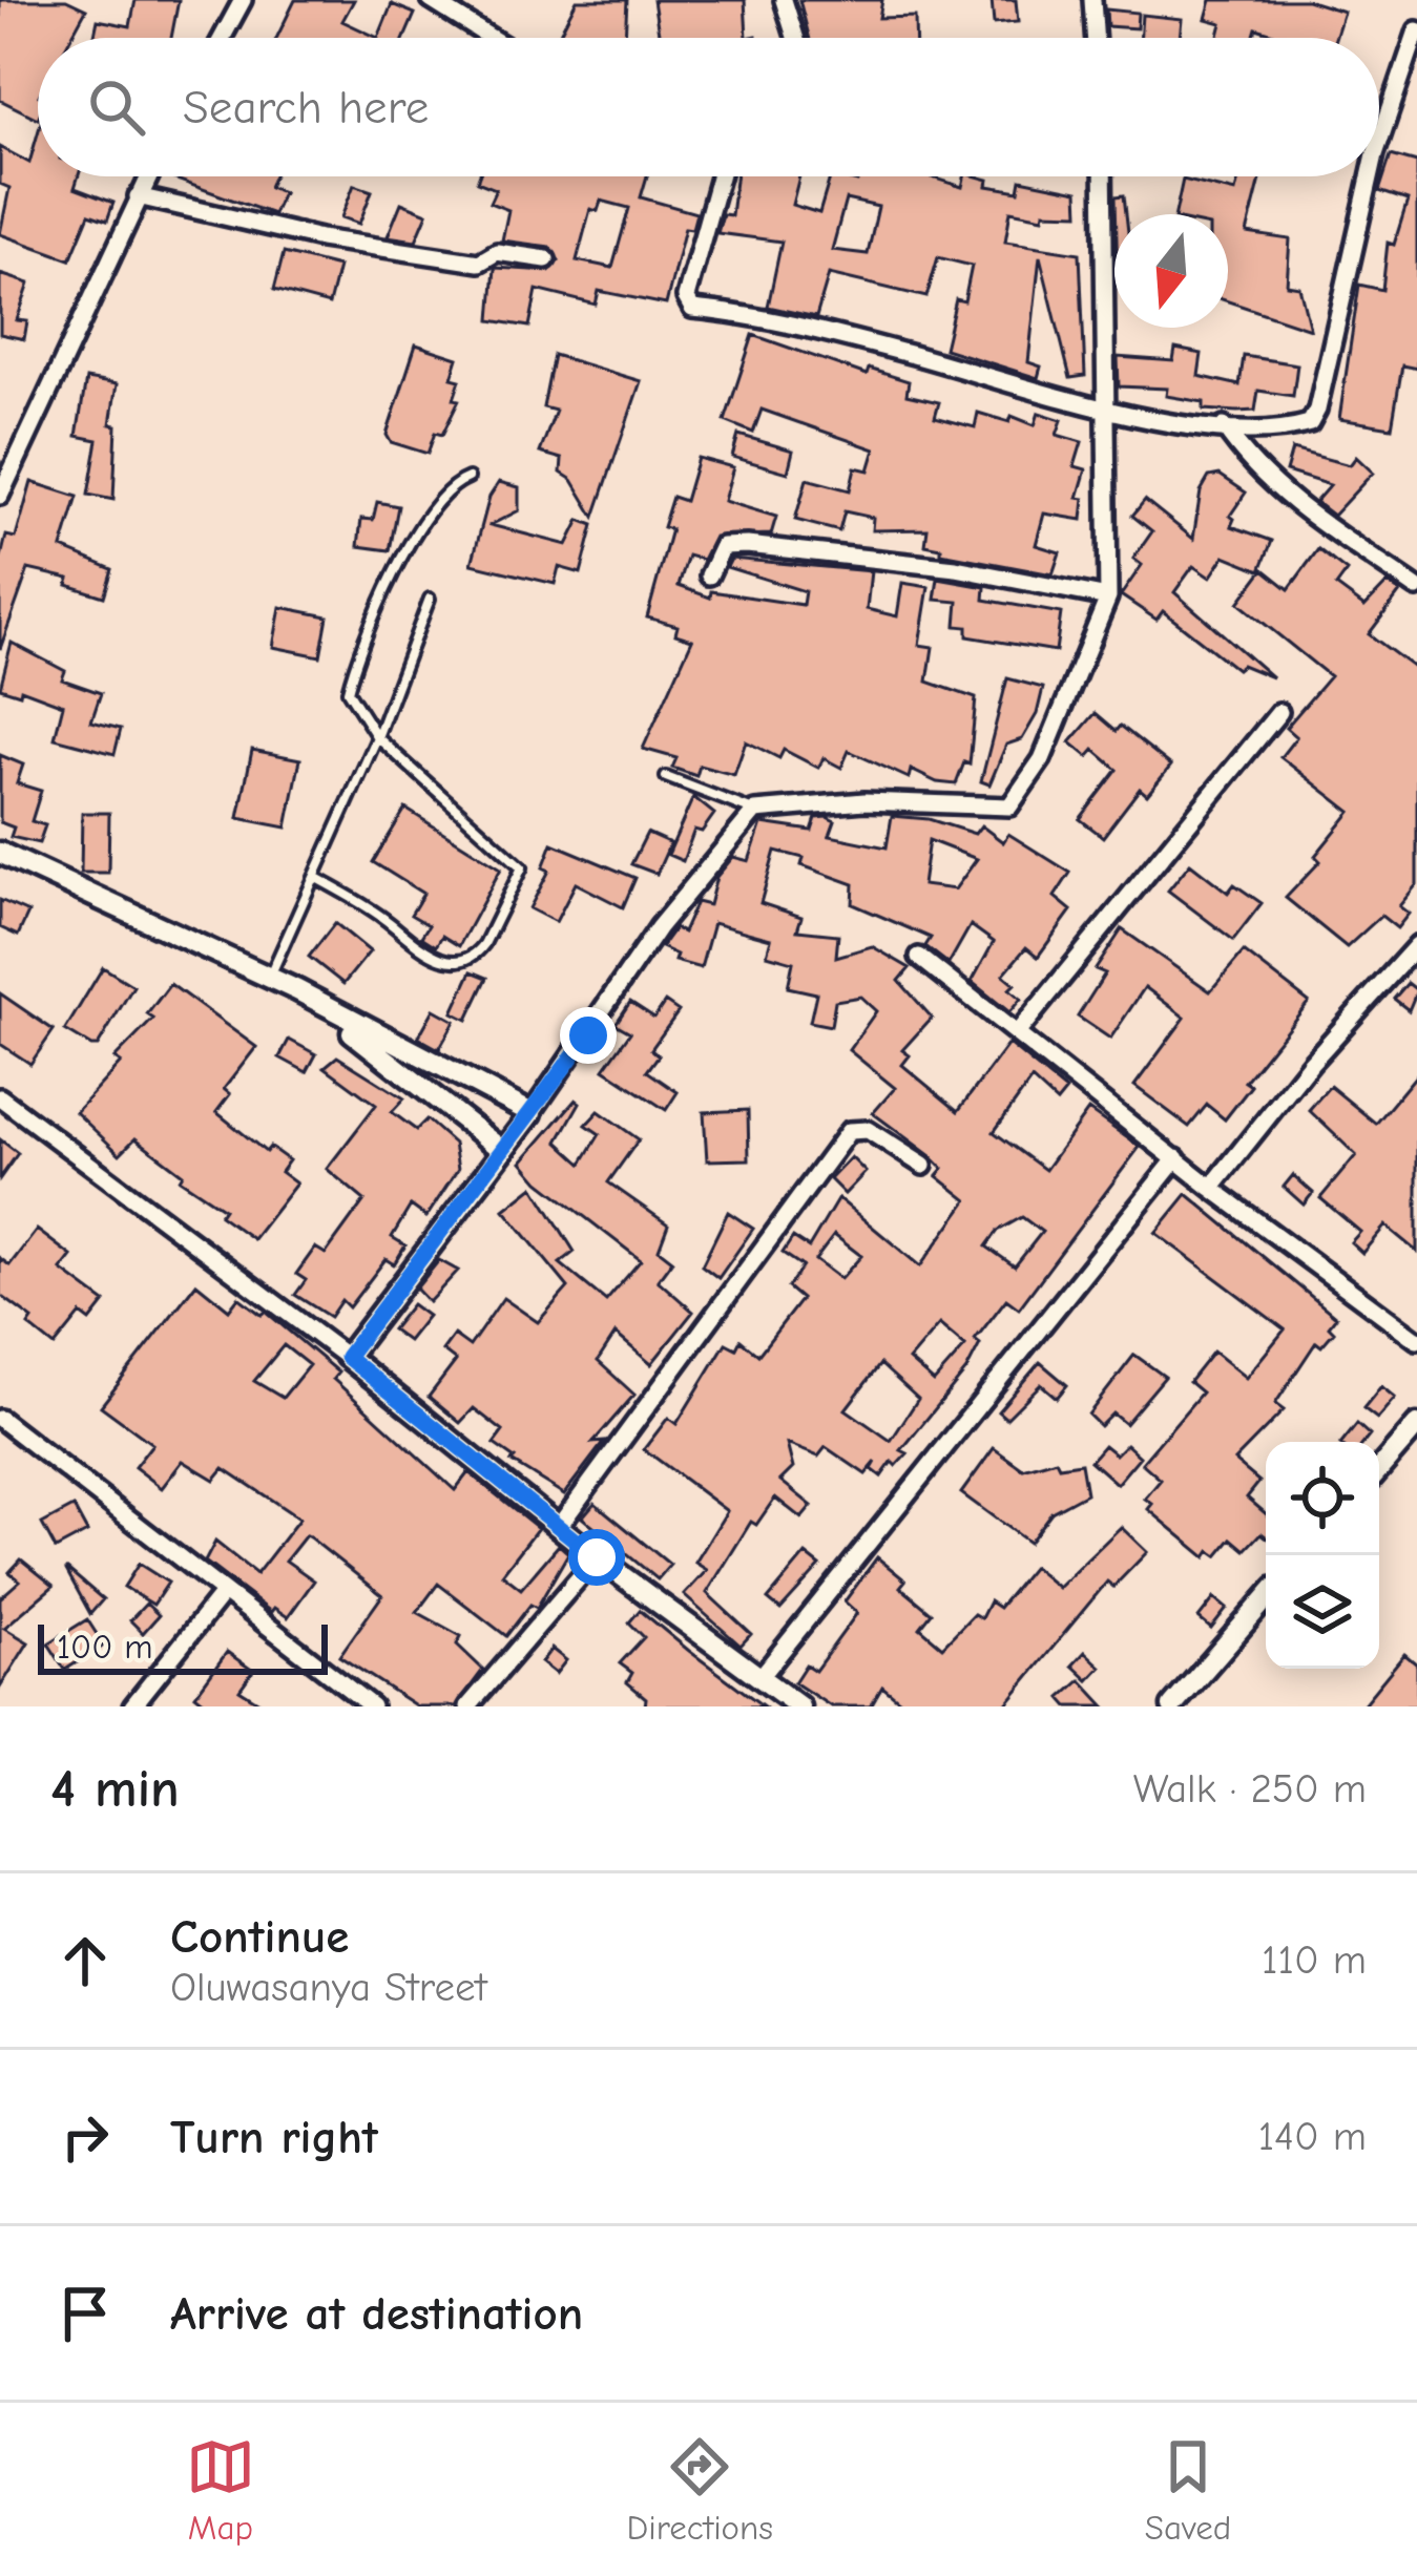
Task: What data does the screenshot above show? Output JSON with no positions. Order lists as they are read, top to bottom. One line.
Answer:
{"scale_bar":"100 m","north":"bottom","page":{"search":"Search here","scale":"100 m","heading":["4 min","Walk · 250 m"],"list":[["Continue","Oluwasanya Street","110 m"],["Turn right","140 m"],"Arrive at destination"],"nav":["Map","Directions","Saved"]}}
